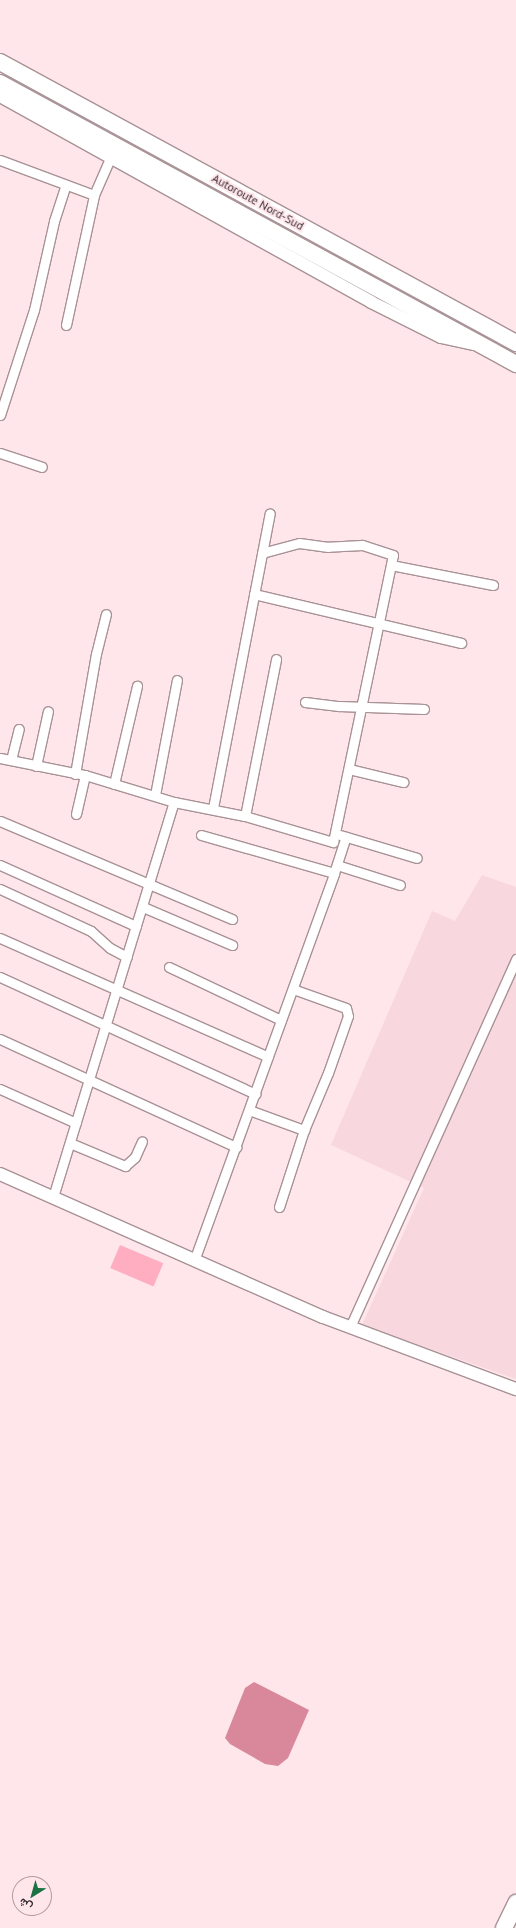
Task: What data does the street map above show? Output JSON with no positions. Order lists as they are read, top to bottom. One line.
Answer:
{"streets":{"highway":["Autoroute Nord-Sud"]},"north":"bottom left"}
